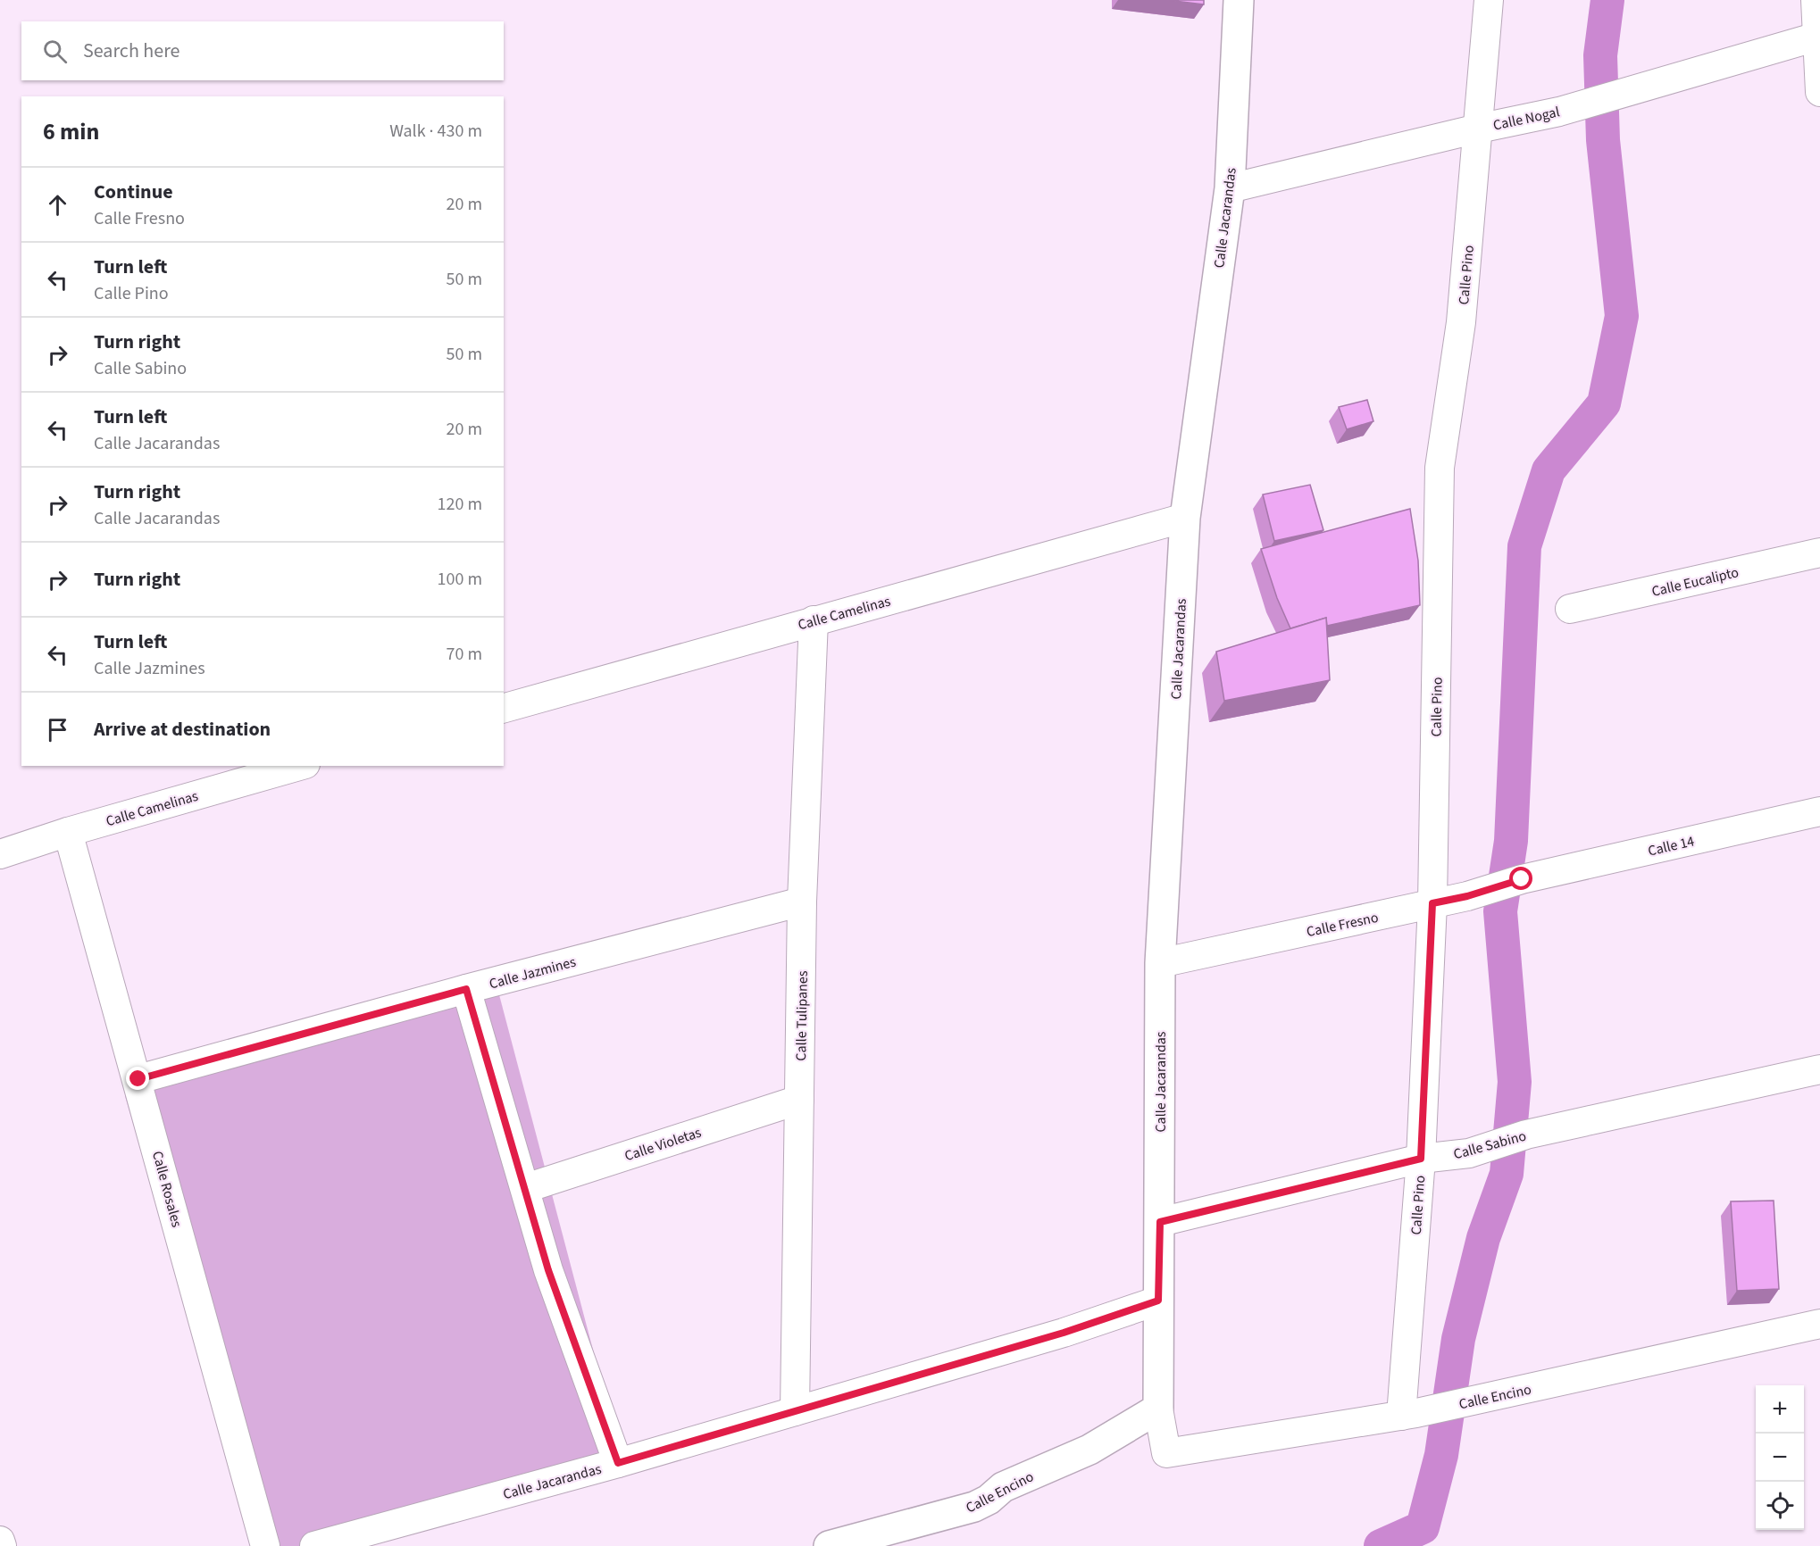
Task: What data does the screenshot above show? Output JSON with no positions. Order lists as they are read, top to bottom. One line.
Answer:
{"streets":{"street":["Calle Nogal","Calle Jacarandas","Calle Pino","Calle Eucalipto","Calle Camelinas","Calle 14","Calle Fresno","Calle Jazmines","Calle Tulipanes","Calle Violetas","Calle Sabino","Calle Rosales","Calle Encino"]},"crossings":[["Calle Nogal","Calle Jacarandas"],["Calle Nogal","Calle Pino"],["Calle Jacarandas","Calle Camelinas"],["Calle Jacarandas","Calle Fresno"],["Calle Jacarandas","Calle Tulipanes"],["Calle Jacarandas","Calle Sabino"],["Calle Jacarandas","Calle Encino"],["Calle Pino","Calle Fresno"],["Calle Pino","Calle Sabino"],["Calle Pino","Calle Encino"],["Calle Camelinas","Calle Tulipanes"],["Calle Camelinas","Calle Rosales"],["Calle 14","Calle Fresno"],["Calle Jazmines","Calle Tulipanes"],["Calle Jazmines","Calle Rosales"],["Calle Tulipanes","Calle Violetas"]],"page":{"search":"Search here","heading":["6 min","Walk · 430 m"],"list":[["Continue","Calle Fresno","20 m"],["Turn left","Calle Pino","50 m"],["Turn right","Calle Sabino","50 m"],["Turn left","Calle Jacarandas","20 m"],["Turn right","Calle Jacarandas","120 m"],["Turn right","100 m"],["Turn left","Calle Jazmines","70 m"],"Arrive at destination"],"map_buttons":["+","−"]}}
